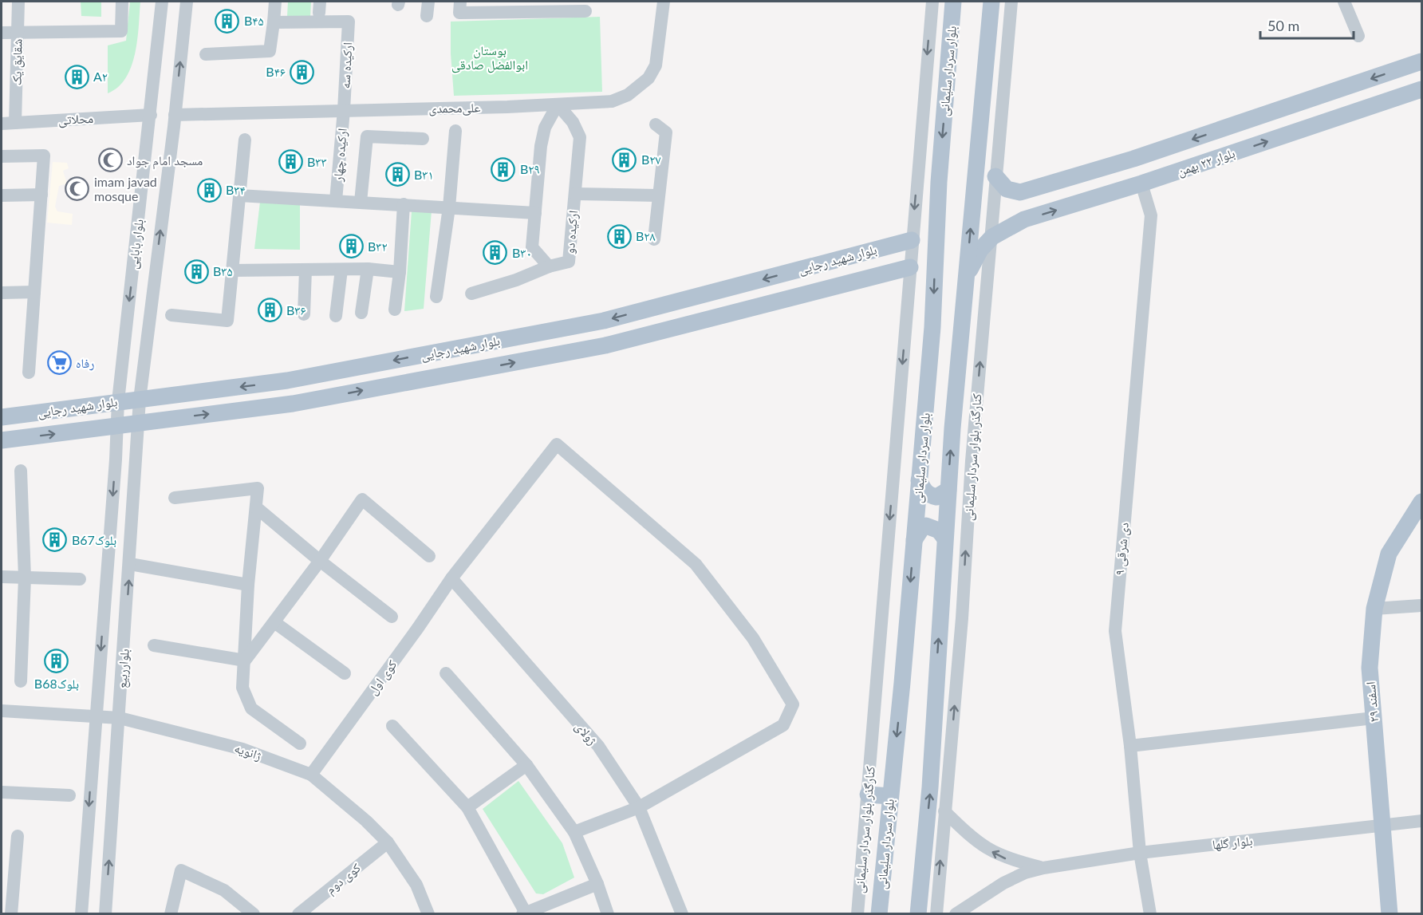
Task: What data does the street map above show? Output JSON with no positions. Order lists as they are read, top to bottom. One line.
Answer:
{"streets":{"main road":["بلوار سردار سلیمانی","بلوار ۲۲ بهمن","بلوار شهید رجایی","۲۹ اسفند"],"street":["شقایق یک","ارکیده سه","علی‌محمدی","محلاتی","ارکیده چهار","ارکیده دو","بلوار بابایی","کنارگذر بلوار سردار سلیمانی","۹ دی شرقی","بلوارربیع","کوی اول","ژولای","ژانویه","بلوار گلها","کوی دوم"]},"crossings":[["شقایق یک","محلاتی"],["ارکیده سه","علی‌محمدی"],["ارکیده سه","ارکیده چهار"],["علی‌محمدی","ارکیده چهار"],["علی‌محمدی","ارکیده دو"],["علی‌محمدی","بلوار بابایی"],["محلاتی","بلوار بابایی"],["بلوار ۲۲ بهمن","کنارگذر بلوار سردار سلیمانی"],["بلوار ۲۲ بهمن","۹ دی شرقی"],["بلوار بابایی","بلوار شهید رجایی"],["بلوار بابایی","بلوارربیع"],["بلوار شهید رجایی","کنارگذر بلوار سردار سلیمانی"],["بلوار شهید رجایی","بلوارربیع"],["کنارگذر بلوار سردار سلیمانی","بلوار گلها"],["۹ دی شرقی","بلوار گلها"],["بلوارربیع","ژانویه"],["کوی اول","ژولای"],["کوی اول","ژانویه"],["۲۹ اسفند","بلوار گلها"],["ژانویه","کوی دوم"]],"parks":["بوستان ابوالفضل صادقی"],"places":{"building":["B۴۵","B۴۶","A۲","B۲۷","B۳۳","B۲۹","B۳۱","B۳۴","B۲۸","B۳۲","B۳۰","B۳۵","B۳۶","B67بلوک","B68بلوک"],"mosque":["مسجد امام جواد","imam javad mosque"],"supermarket":["رفاه"]},"scale_bar":"50 m"}
